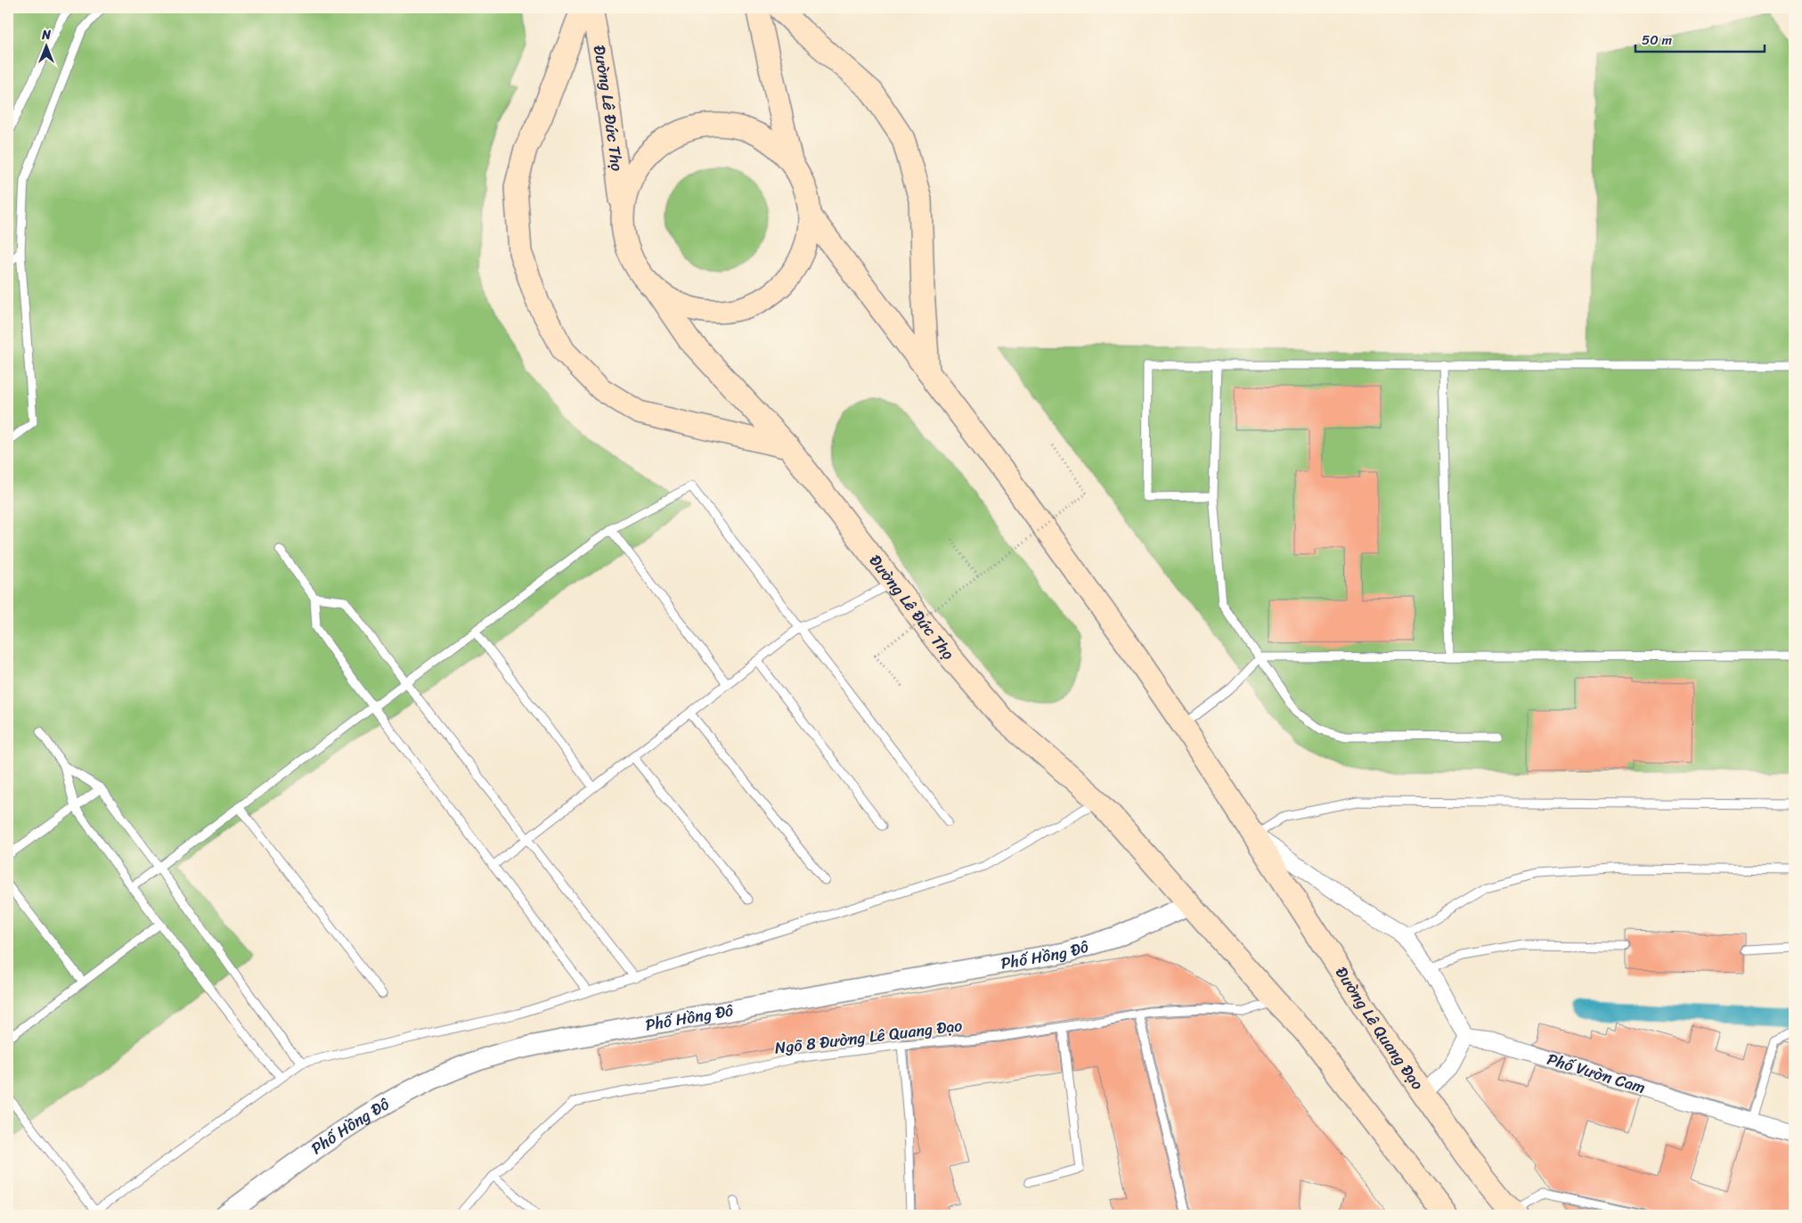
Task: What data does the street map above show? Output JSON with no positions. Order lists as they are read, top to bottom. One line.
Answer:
{"streets":{"main road":["Đường Lê Đức Thọ","Đường Lê Quang Đạo"],"street":["Phố Hồng Đô","Phố Vườn Cam"],"lane":["Ngõ 8 Đường Lê Quang Đạo"]},"crossings":[["Đường Lê Đức Thọ","Phố Hồng Đô"]],"scale_bar":"50 m","north":"top"}
